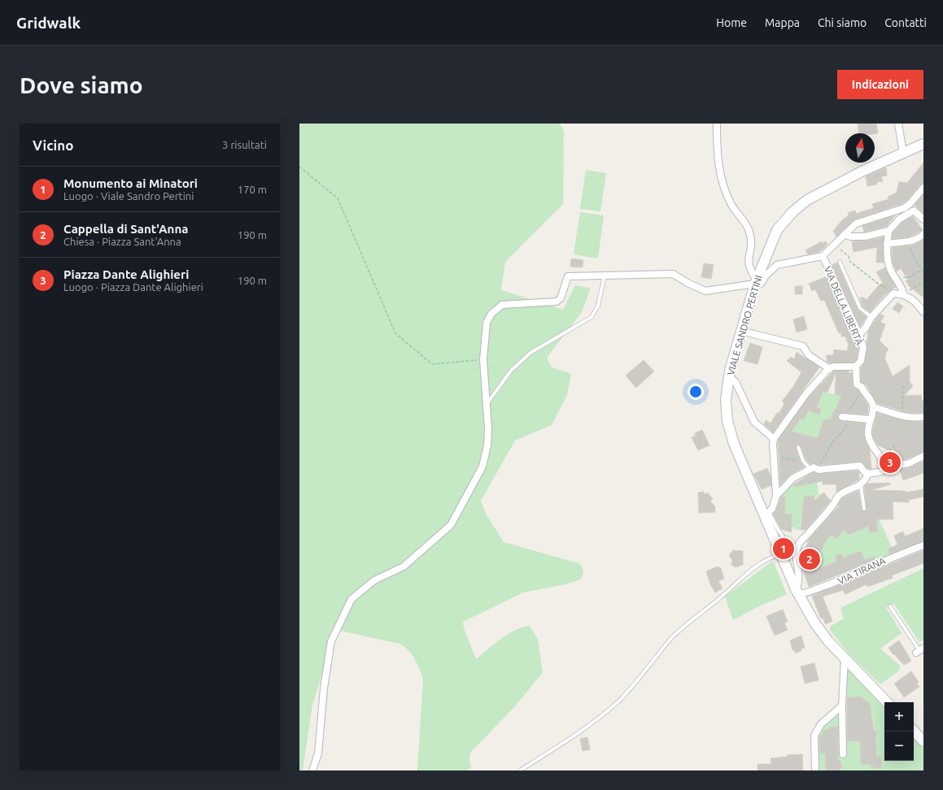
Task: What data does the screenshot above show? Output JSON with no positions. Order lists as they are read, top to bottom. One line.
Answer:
{"streets":{"street":["VIA DELLA LIBERTÀ","VIALE SANDRO PERTINI","VIA TIRANA"]},"crossings":[["VIA DELLA LIBERTÀ","VIALE SANDRO PERTINI"],["VIALE SANDRO PERTINI","VIA TIRANA"]],"north":"top","page":{"header":"Gridwalk","nav":["Home","Mappa","Chi siamo","Contatti"],"buttons":"Indicazioni","title":"Dove siamo","heading":["Vicino","3 risultati"],"list":[{"mark":"1","name":"Monumento ai Minatori","note":"Luogo · Viale Sandro Pertini","value":"170 m"},{"mark":"2","name":"Cappella di Sant'Anna","note":"Chiesa · Piazza Sant'Anna","value":"190 m"},{"mark":"3","name":"Piazza Dante Alighieri","note":"Luogo · Piazza Dante Alighieri","value":"190 m"}],"pins":["3","1","2"],"map_buttons":["+","−"]}}
